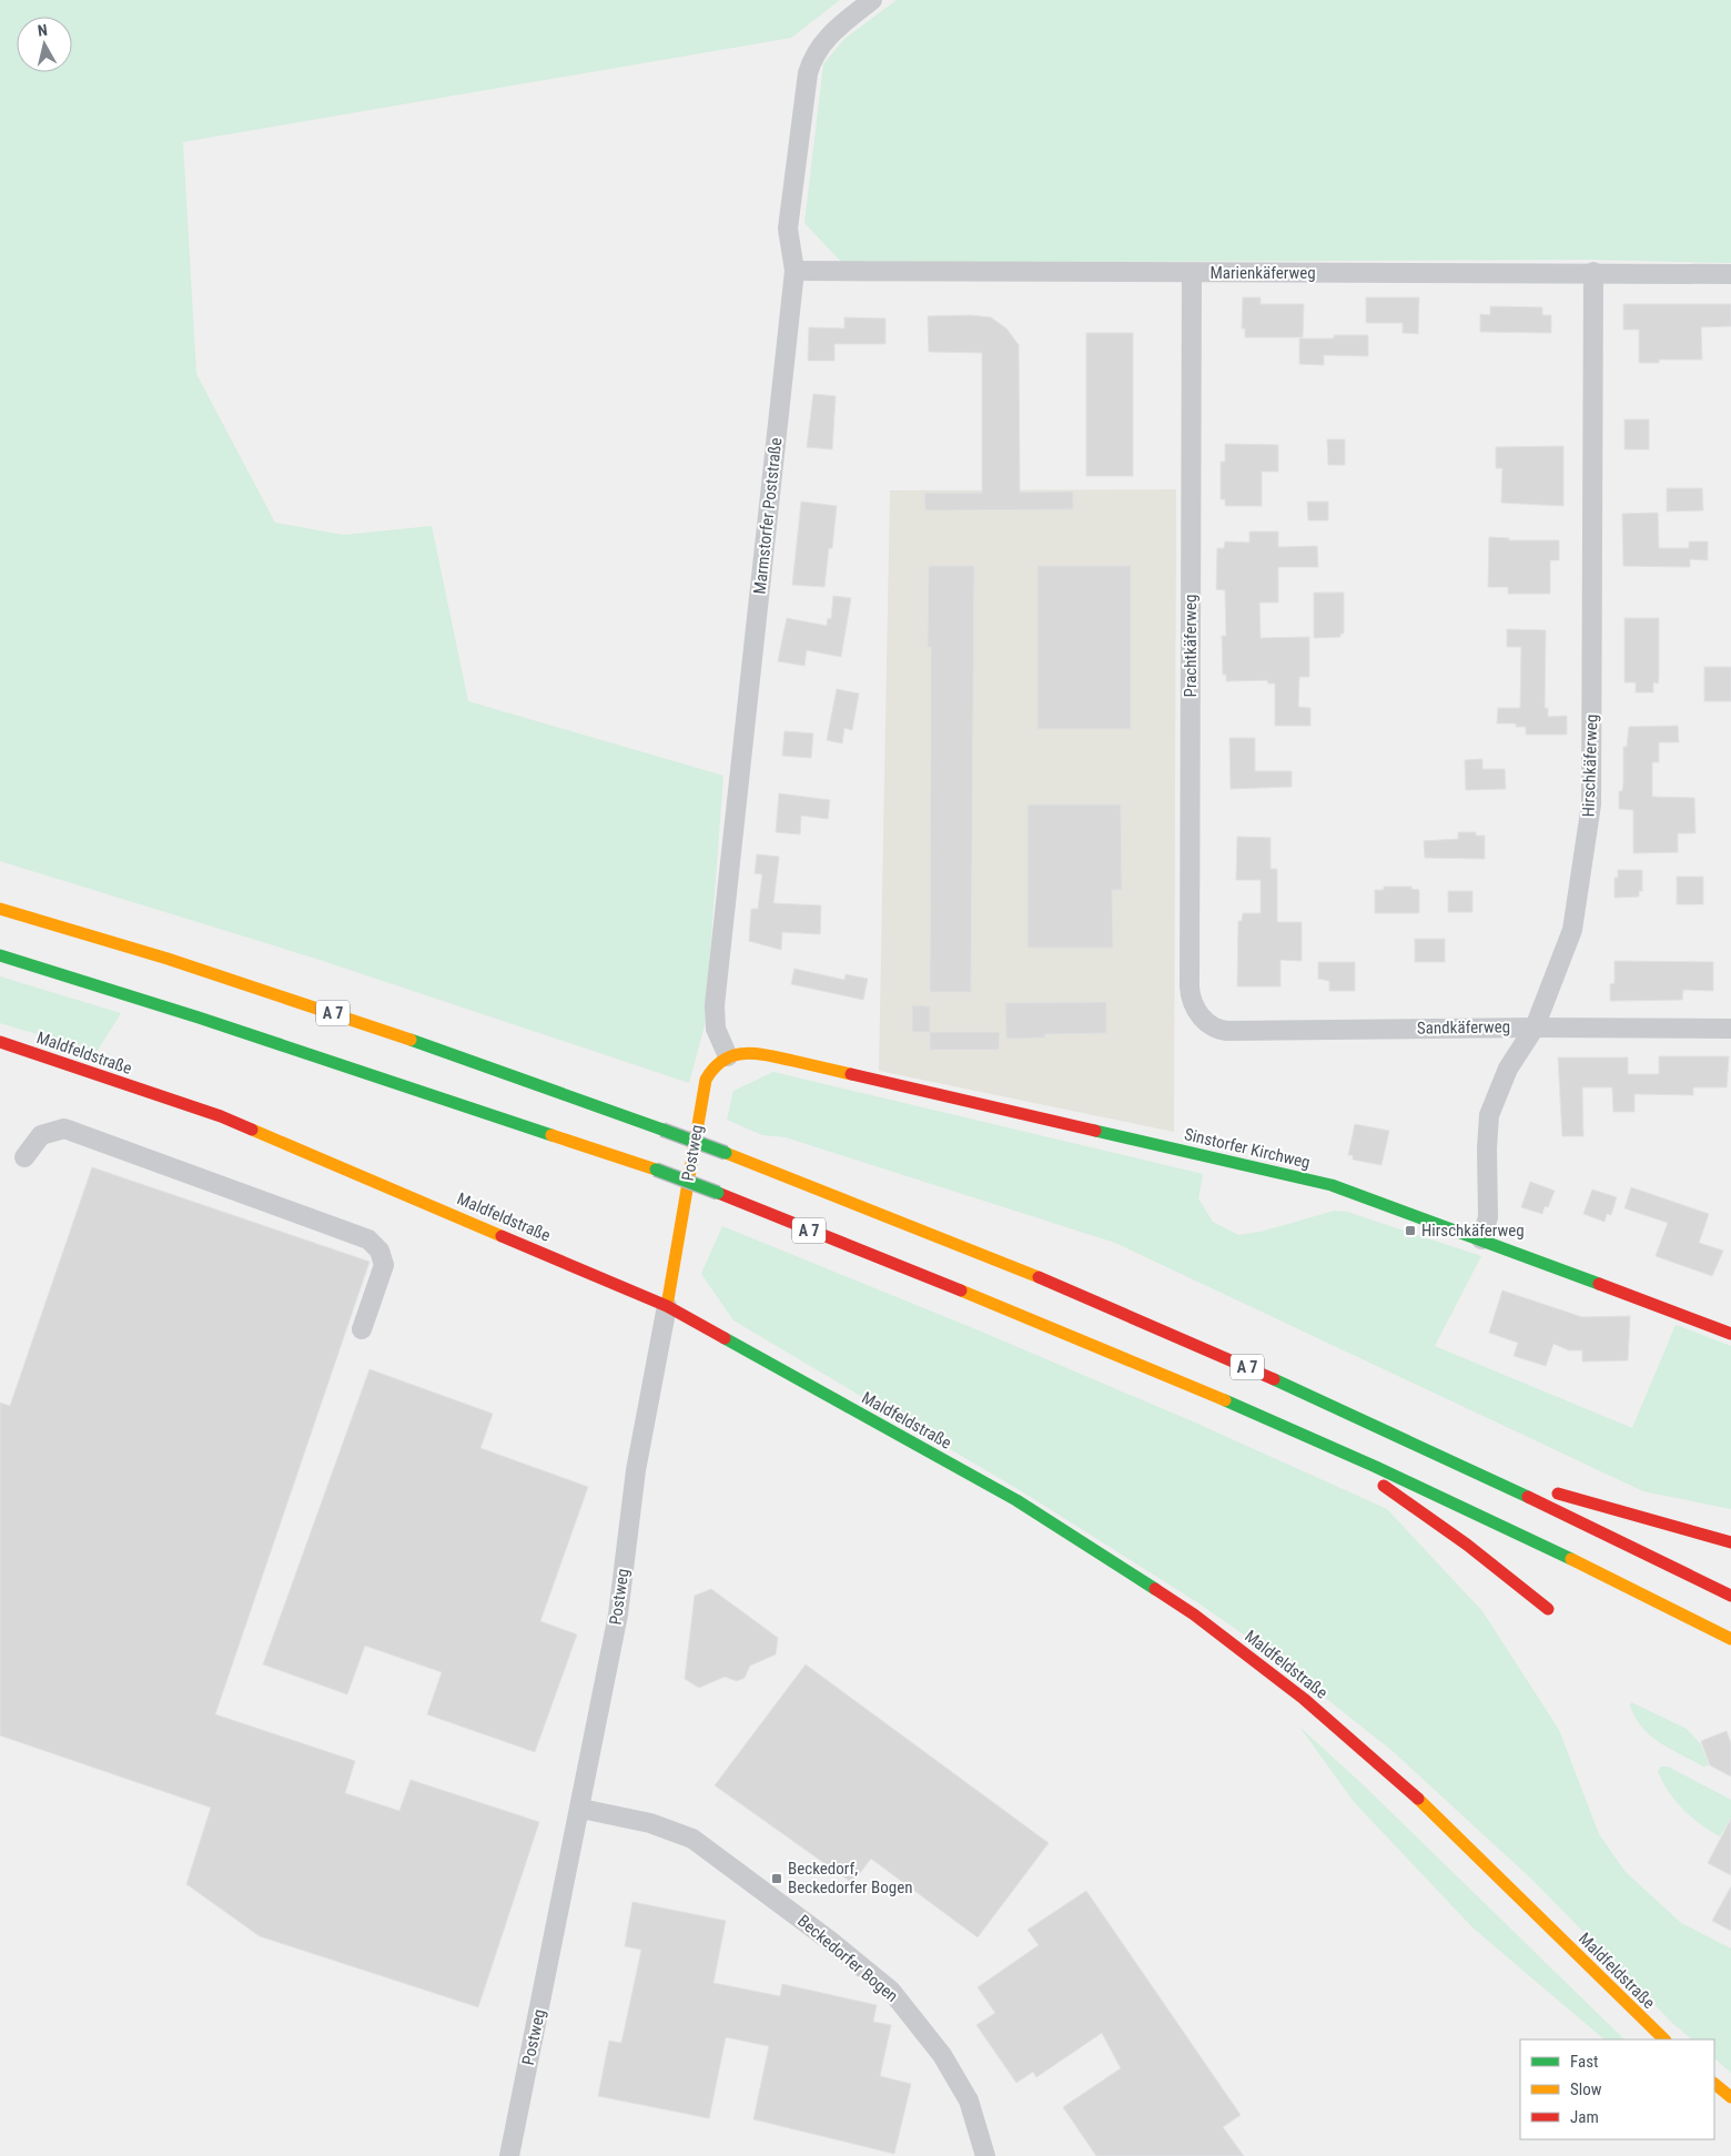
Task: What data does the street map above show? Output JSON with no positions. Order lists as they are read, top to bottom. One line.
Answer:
{"streets":{"main road":["A 7","Maldfeldstraße","Sinstorfer Kirchweg","Postweg"],"street":["Marienkäferweg","Marmstorfer Poststraße","Prachtkäferweg","Hirschkäferweg","Sandkäferweg","Beckedorfer Bogen"]},"crossings":[["Marienkäferweg","Marmstorfer Poststraße"],["Marienkäferweg","Prachtkäferweg"],["Marienkäferweg","Hirschkäferweg"],["Marmstorfer Poststraße","Sinstorfer Kirchweg"],["Marmstorfer Poststraße","Postweg"],["Prachtkäferweg","Sandkäferweg"],["Hirschkäferweg","Sandkäferweg"],["Hirschkäferweg","Sinstorfer Kirchweg"],["Maldfeldstraße","Postweg"],["Sinstorfer Kirchweg","Postweg"],["Postweg","Beckedorfer Bogen"]],"places":{"transit":["Hirschkäferweg","Beckedorf, Beckedorfer Bogen"]},"legend":["Fast","Slow","Jam"],"north":"top"}
